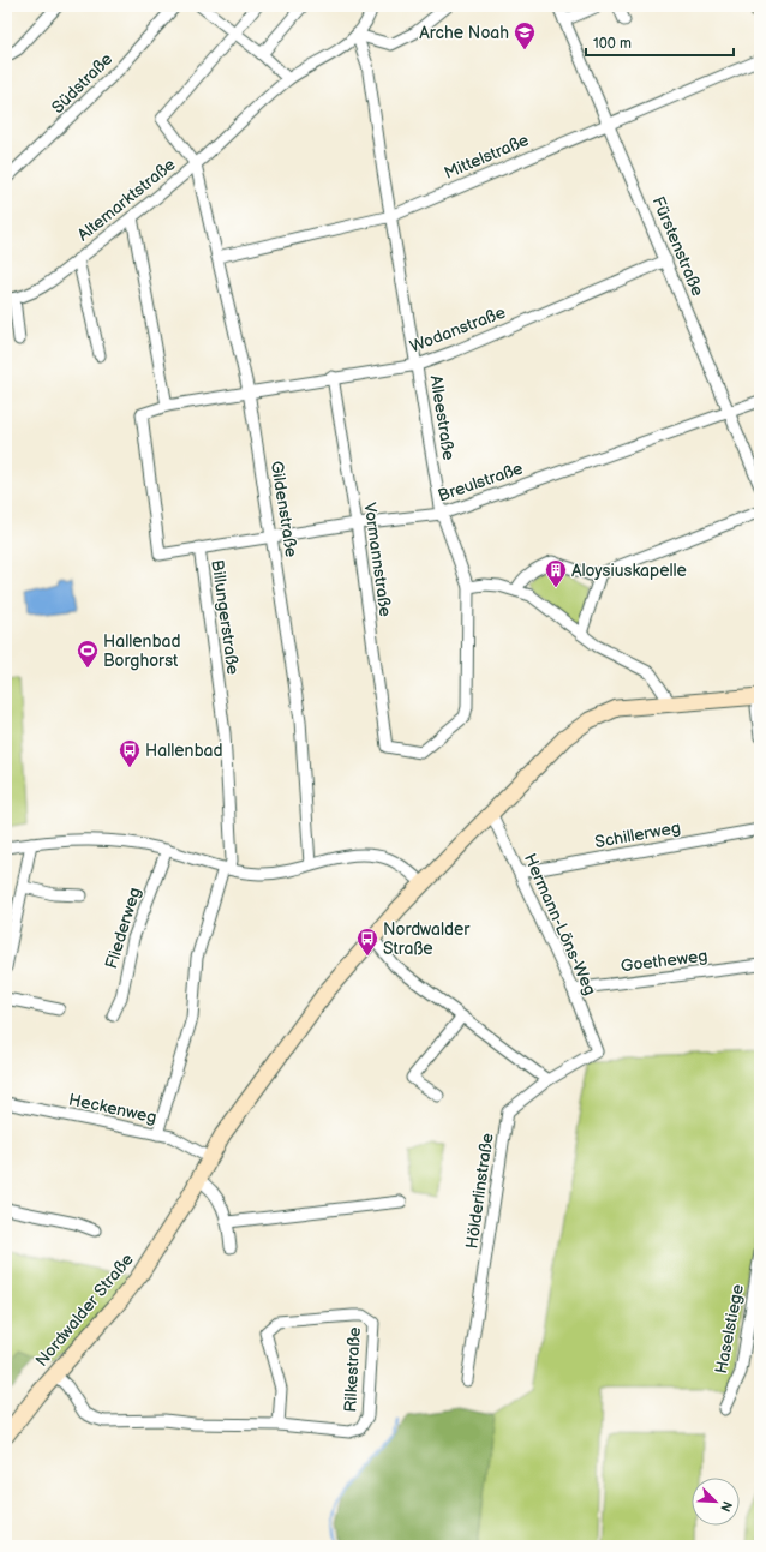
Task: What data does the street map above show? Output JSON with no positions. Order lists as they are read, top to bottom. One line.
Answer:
{"streets":{"street":["Südstraße","Mittelstraße","Altemarktstraße","Fürstenstraße","Wodanstraße","Alleestraße","Breulstraße","Gildenstraße","Vormannstraße","Billungerstraße","Schillerweg","Hermann-Löns-Weg","Fliederweg","Goetheweg","Heckenweg","Hölderlinstraße","Nordwalder Straße","Haselstiege","Rilkestraße"]},"crossings":[["Mittelstraße","Fürstenstraße"],["Mittelstraße","Alleestraße"],["Mittelstraße","Gildenstraße"],["Altemarktstraße","Alleestraße"],["Altemarktstraße","Gildenstraße"],["Fürstenstraße","Wodanstraße"],["Fürstenstraße","Breulstraße"],["Wodanstraße","Alleestraße"],["Wodanstraße","Gildenstraße"],["Wodanstraße","Vormannstraße"],["Wodanstraße","Billungerstraße"],["Alleestraße","Breulstraße"],["Alleestraße","Vormannstraße"],["Breulstraße","Gildenstraße"],["Breulstraße","Vormannstraße"],["Breulstraße","Billungerstraße"],["Gildenstraße","Billungerstraße"],["Billungerstraße","Heckenweg"],["Schillerweg","Hermann-Löns-Weg"],["Hermann-Löns-Weg","Goetheweg"],["Hermann-Löns-Weg","Hölderlinstraße"],["Hermann-Löns-Weg","Nordwalder Straße"],["Heckenweg","Nordwalder Straße"],["Nordwalder Straße","Rilkestraße"]],"places":{"school or university":["Arche Noah"],"building":["Aloysiuskapelle"],"sports":["Hallenbad Borghorst"],"bus stop":["Hallenbad","Nordwalder Straße"]},"scale_bar":"100 m","north":"bottom right"}
